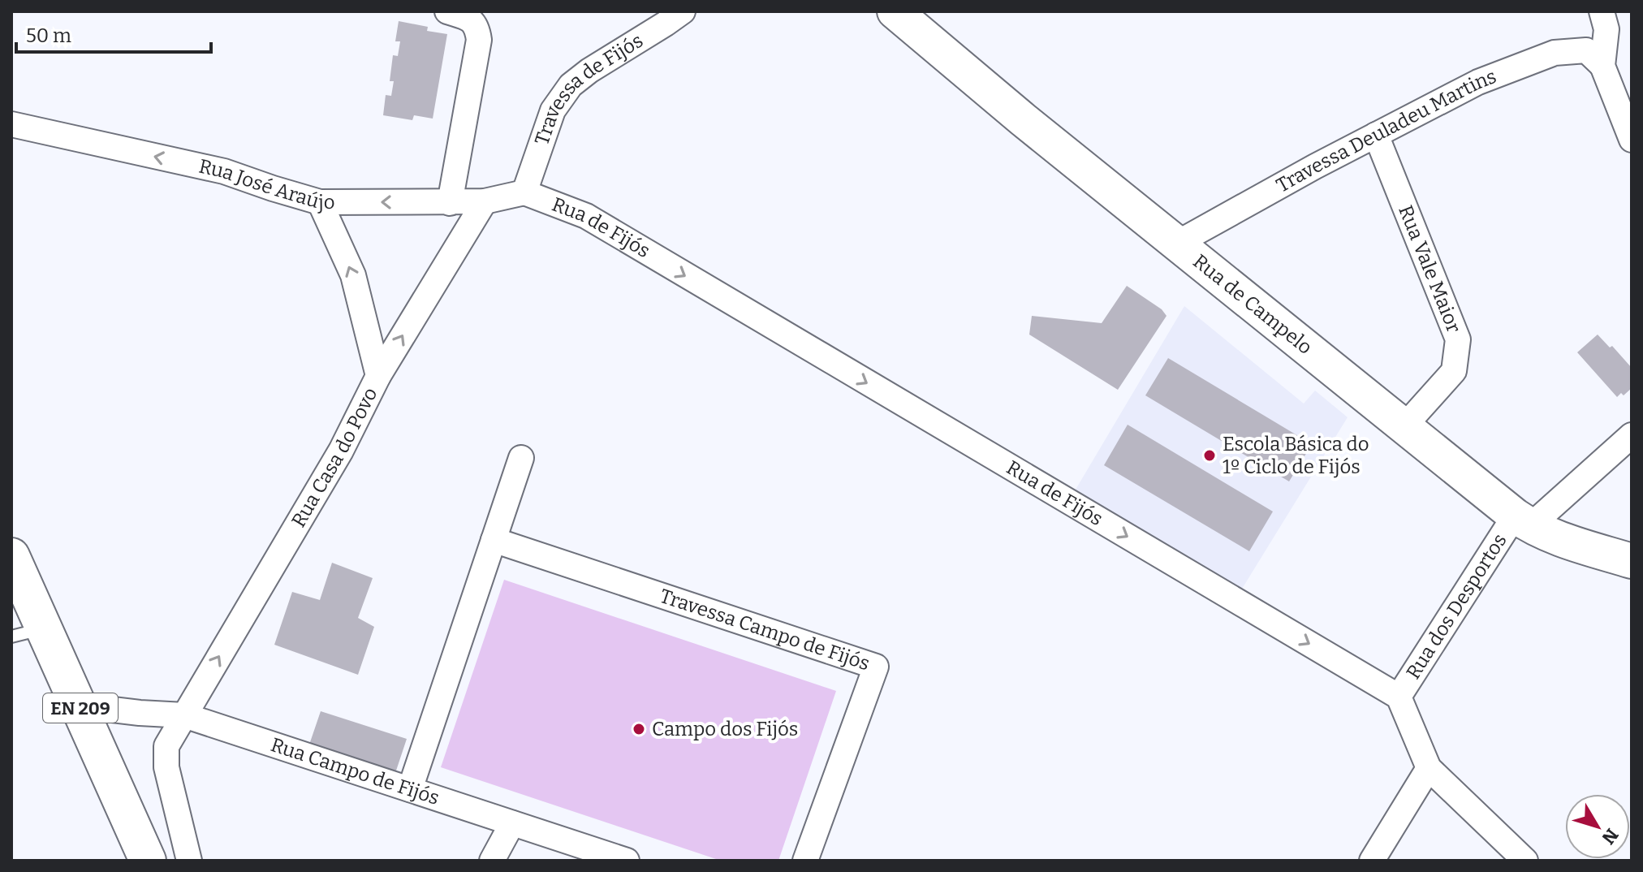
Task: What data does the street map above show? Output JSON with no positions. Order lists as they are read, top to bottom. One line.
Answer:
{"streets":{"main road":["Rua de Campelo","EN 209"],"street":["Travessa de Fijós","Travessa Deuladeu Martins","Rua José Araújo","Rua de Fijós","Rua Vale Maior","Rua Casa do Povo","Rua dos Desportos","Travessa Campo de Fijós","Rua Campo de Fijós"]},"crossings":[["Travessa de Fijós","Rua José Araújo"],["Travessa de Fijós","Rua de Fijós"],["Travessa Deuladeu Martins","Rua Vale Maior"],["Travessa Deuladeu Martins","Rua de Campelo"],["Rua José Araújo","Rua de Fijós"],["Rua José Araújo","Rua Casa do Povo"],["Rua de Fijós","Rua dos Desportos"],["Rua Vale Maior","Rua de Campelo"],["Rua de Campelo","Rua dos Desportos"],["Rua Casa do Povo","Rua Campo de Fijós"],["EN 209","Rua Campo de Fijós"]],"one_way":["Rua José Araújo","Rua de Fijós"],"places":["Escola Básica do 1º Ciclo de Fijós","Campo dos Fijós"],"scale_bar":"50 m","north":"bottom right"}
